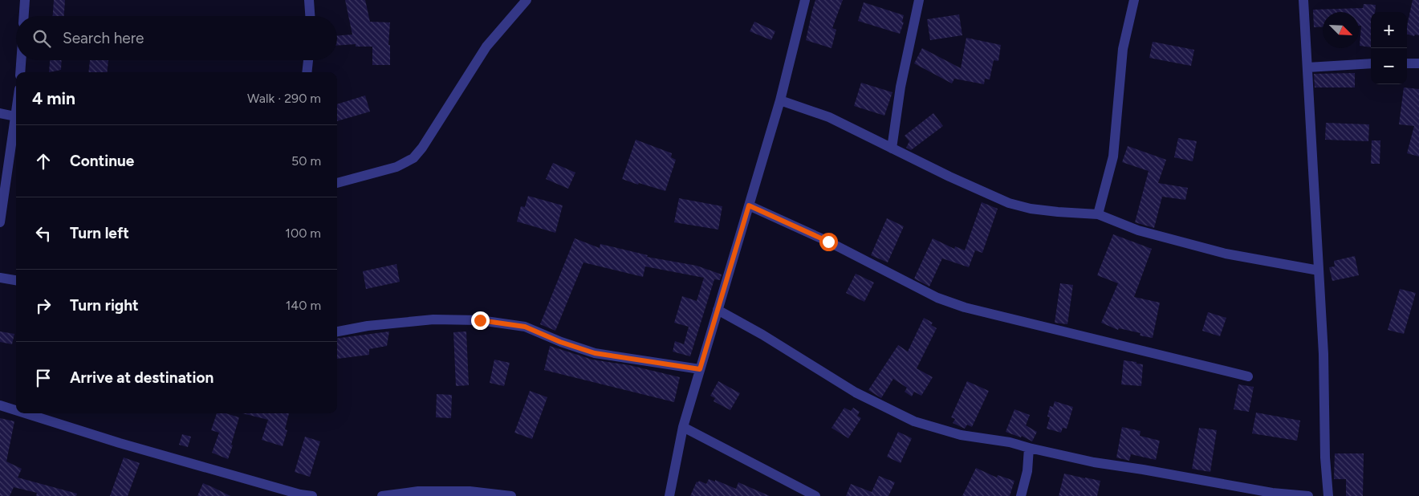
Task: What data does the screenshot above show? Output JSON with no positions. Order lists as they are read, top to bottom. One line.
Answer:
{"north":"bottom right","page":{"map_buttons":["+","−"],"search":"Search here","heading":["4 min","Walk · 290 m"],"list":[["Continue","50 m"],["Turn left","100 m"],["Turn right","140 m"],"Arrive at destination"]}}
